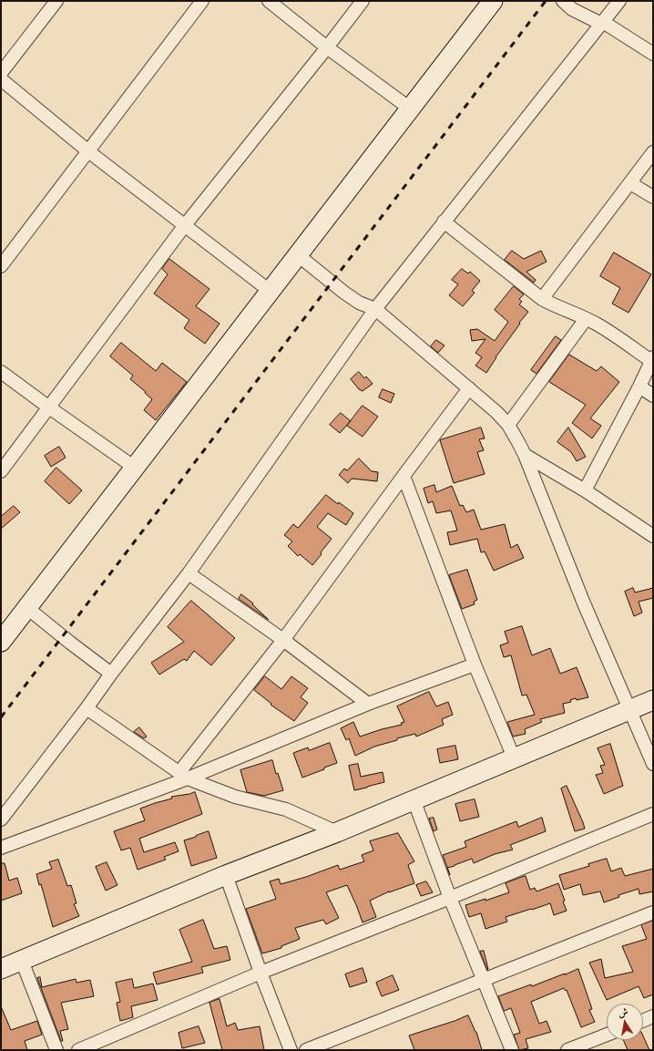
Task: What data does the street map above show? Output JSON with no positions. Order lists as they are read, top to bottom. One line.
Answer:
{"north":"top"}
